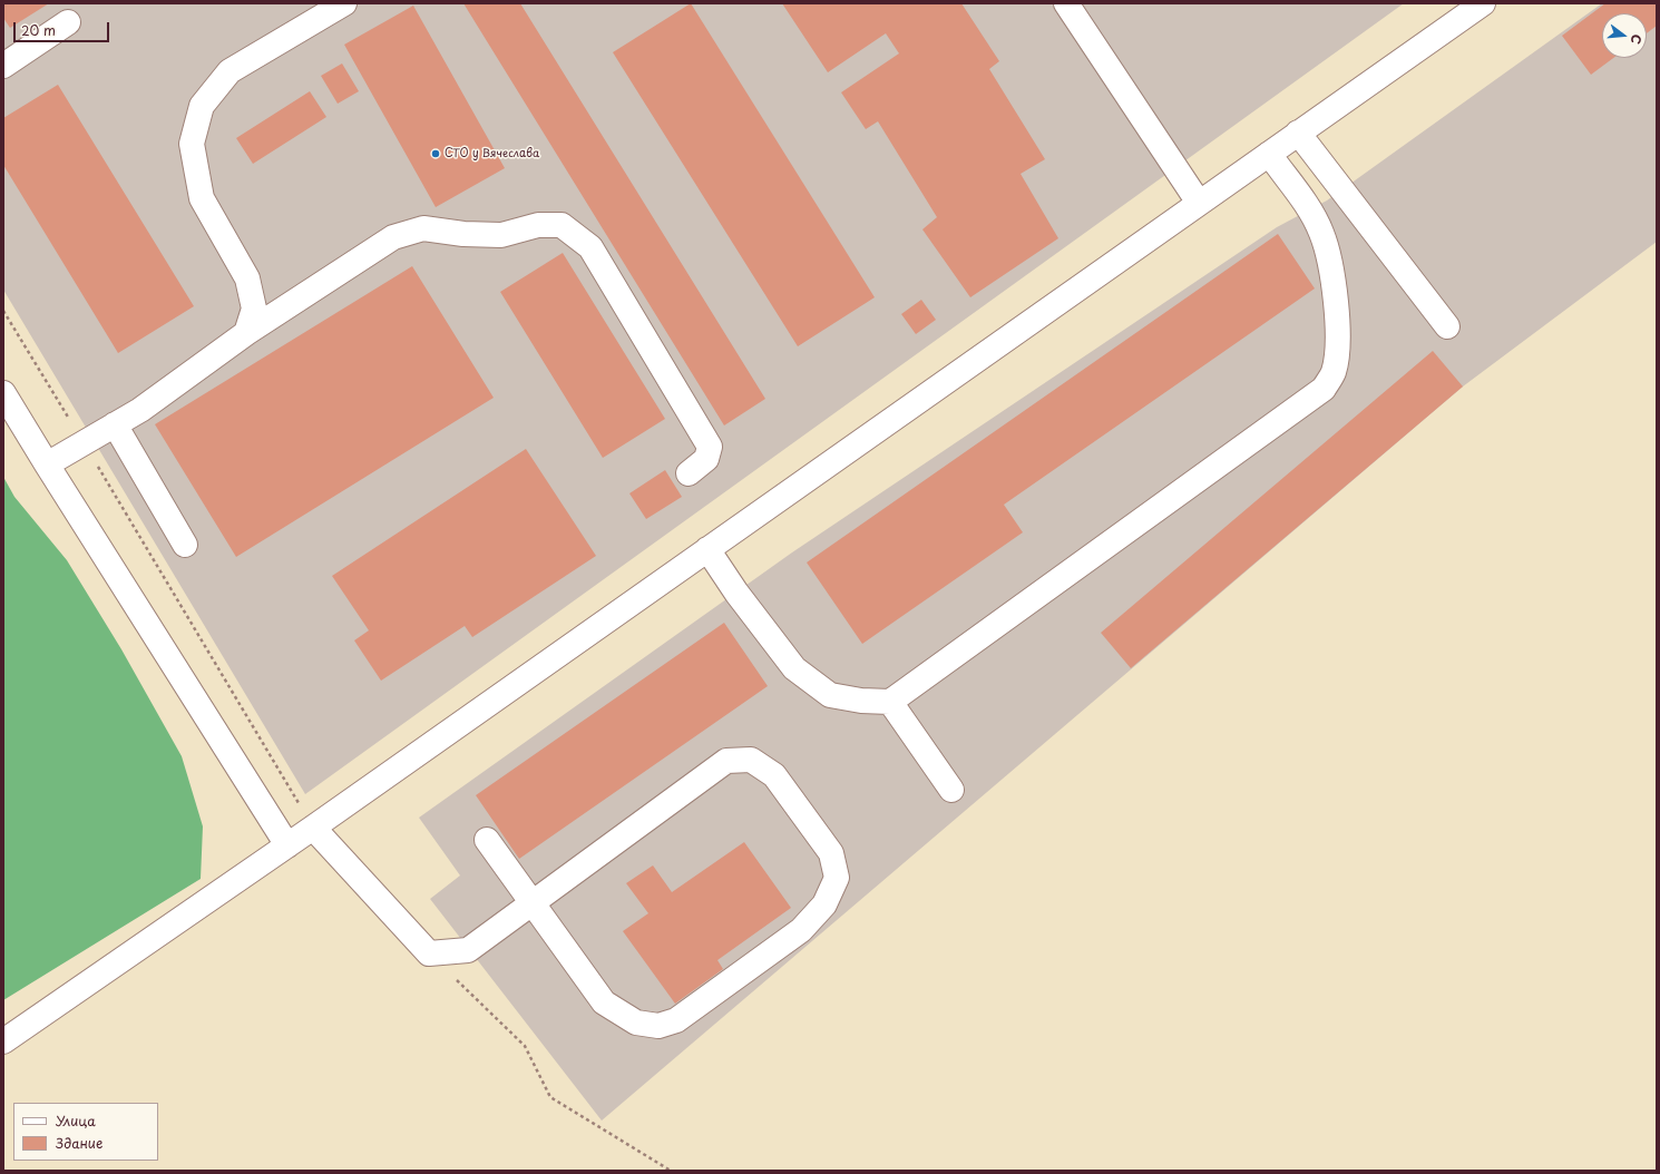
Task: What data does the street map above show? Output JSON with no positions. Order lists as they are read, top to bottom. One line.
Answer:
{"places":["СТО у Вячеслава"],"legend":["Улица","Здание"],"scale_bar":"20 m","north":"right"}
